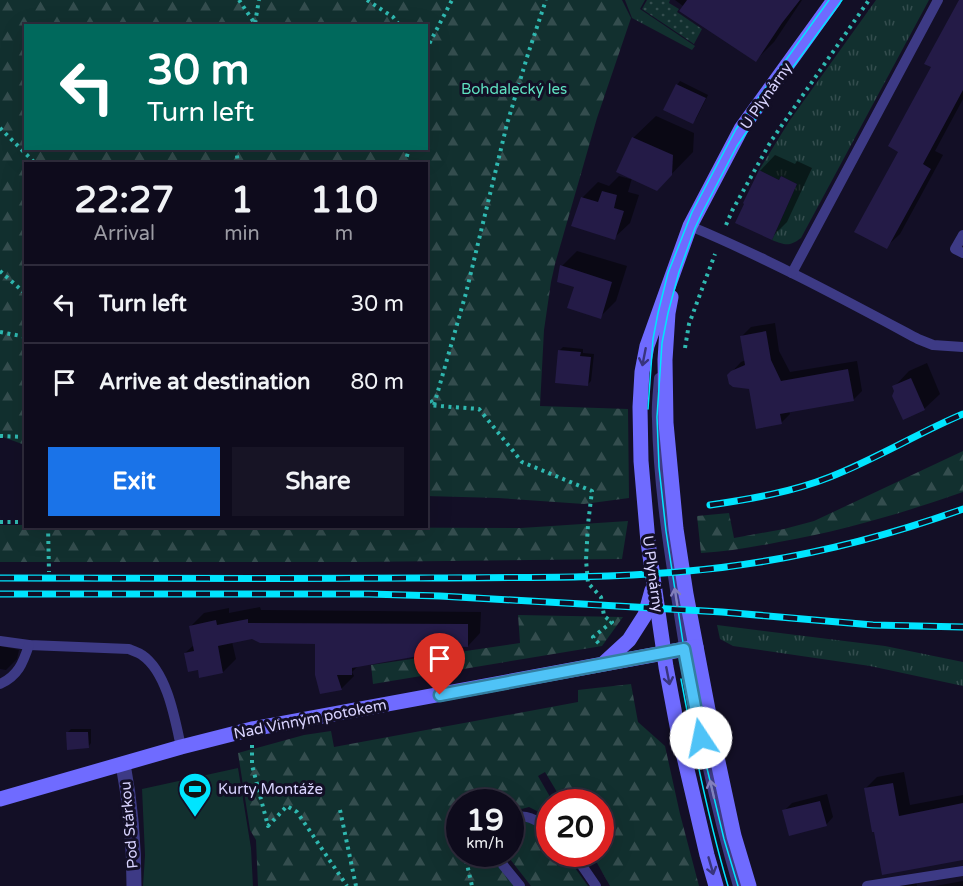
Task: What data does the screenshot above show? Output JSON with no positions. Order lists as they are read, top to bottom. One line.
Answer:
{"streets":{"street":["U Plynárny","Nad Vinným potokem","Pod Stárkou"]},"crossings":[["U Plynárny","Nad Vinným potokem"],["Nad Vinným potokem","Pod Stárkou"]],"parks":["Bohdalecký les"],"places":{"sports":["Kurty Montáže"]},"page":{"turn":["30 m","Turn left"],"eta":["22:27","Arrival","1","min","110","m"],"list":[{"name":"Turn left","value":"30 m"},{"name":"Arrive at destination","value":"80 m"}],"buttons":["Exit","Share"],"speed":"19 km/h","limit":"20"}}
